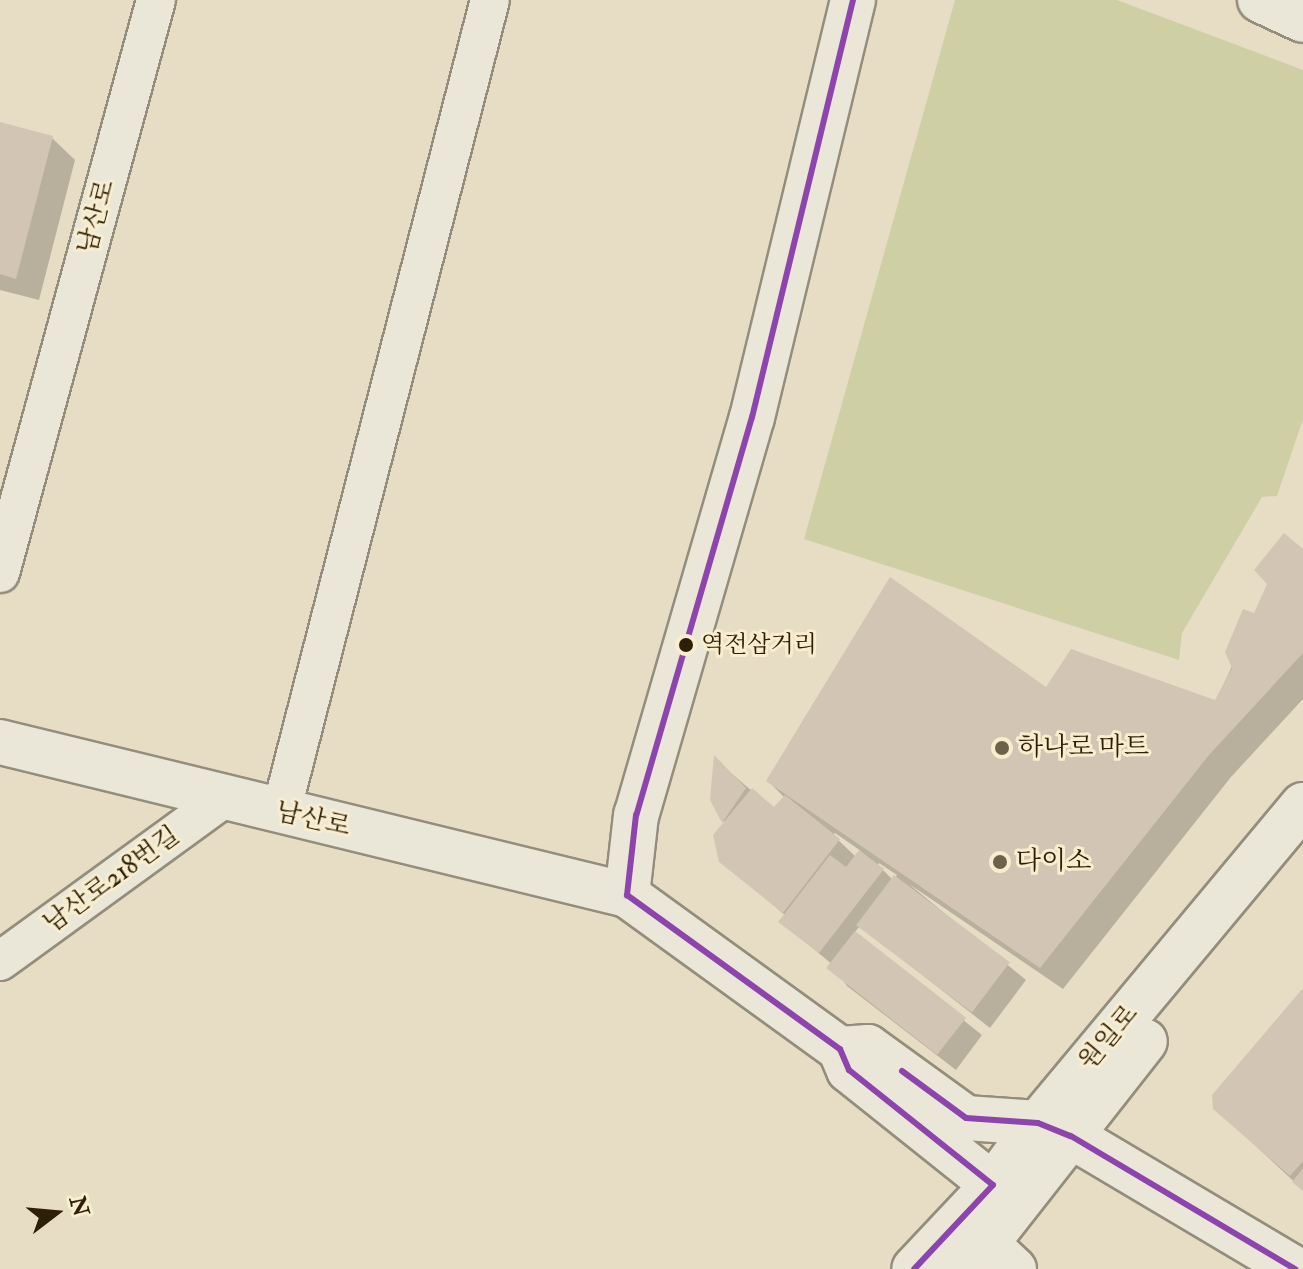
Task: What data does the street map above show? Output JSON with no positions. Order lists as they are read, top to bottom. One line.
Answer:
{"streets":{"main road":["남산로","원일로"],"street":["남산로218번길"]},"crossings":[["남산로","남산로218번길"]],"places":["역전삼거리","하나로 마트","다이소"],"north":"right"}
